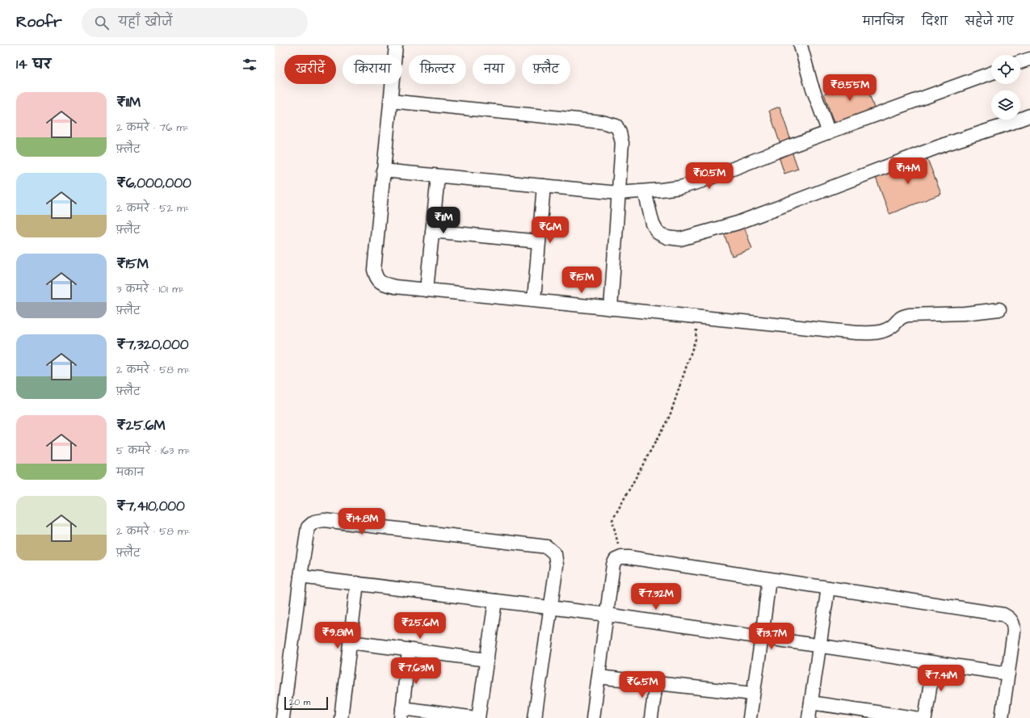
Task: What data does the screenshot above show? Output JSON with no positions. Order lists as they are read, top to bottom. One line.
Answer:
{"scale_bar":"20 m","page":{"header":"Roofr","search":"यहाँ खोजें","nav":["मानचित्र","दिशा","सहेजे गए"],"heading":"14 घर","chip":["खरीदें","किराया","फ़िल्टर","नया","फ़्लैट"],"price":["₹8.55M","₹14M","₹10.5M","₹11M","₹6M","₹15M","₹14.8M","₹7.32M","₹25.6M","₹9.81M","₹13.7M","₹7.63M","₹7.41M","₹6.5M"],"list":[{"name":"₹11M","note":"2 कमरे · 76 m² · फ़्लैट"},{"name":"₹6,000,000","note":"2 कमरे · 52 m² · फ़्लैट"},{"name":"₹15M","note":"3 कमरे · 101 m² · फ़्लैट"},{"name":"₹7,320,000","note":"2 कमरे · 58 m² · फ़्लैट"},{"name":"₹25.6M","note":"5 कमरे · 163 m² · मकान"},{"name":"₹7,410,000","note":"2 कमरे · 58 m² · फ़्लैट"}],"scale":"20 m"}}
